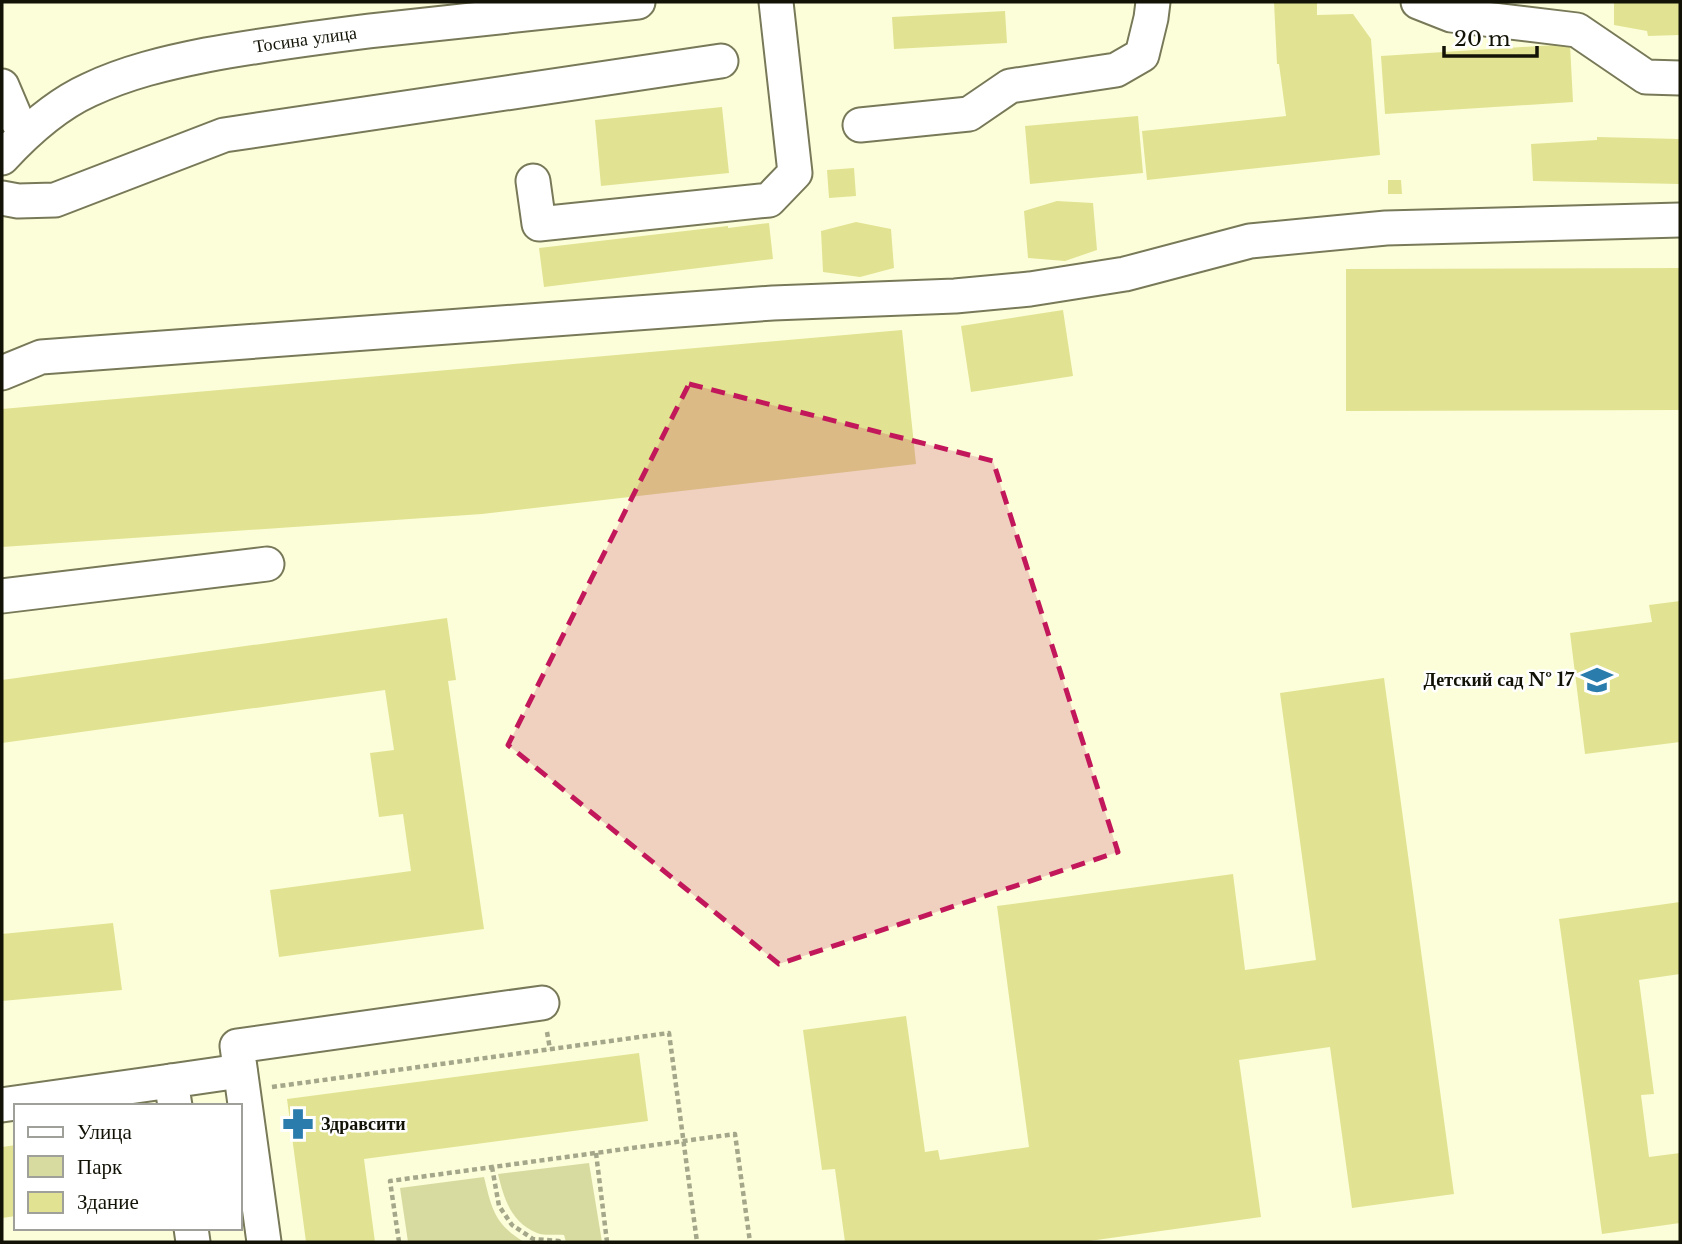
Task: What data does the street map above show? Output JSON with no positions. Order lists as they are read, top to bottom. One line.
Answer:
{"streets":{"street":["Тосина улица"]},"places":{"school or university":["Детский сад № 17"],"pharmacy":["Здравсити"]},"legend":["Улица","Парк","Здание"],"scale_bar":"20 m"}
